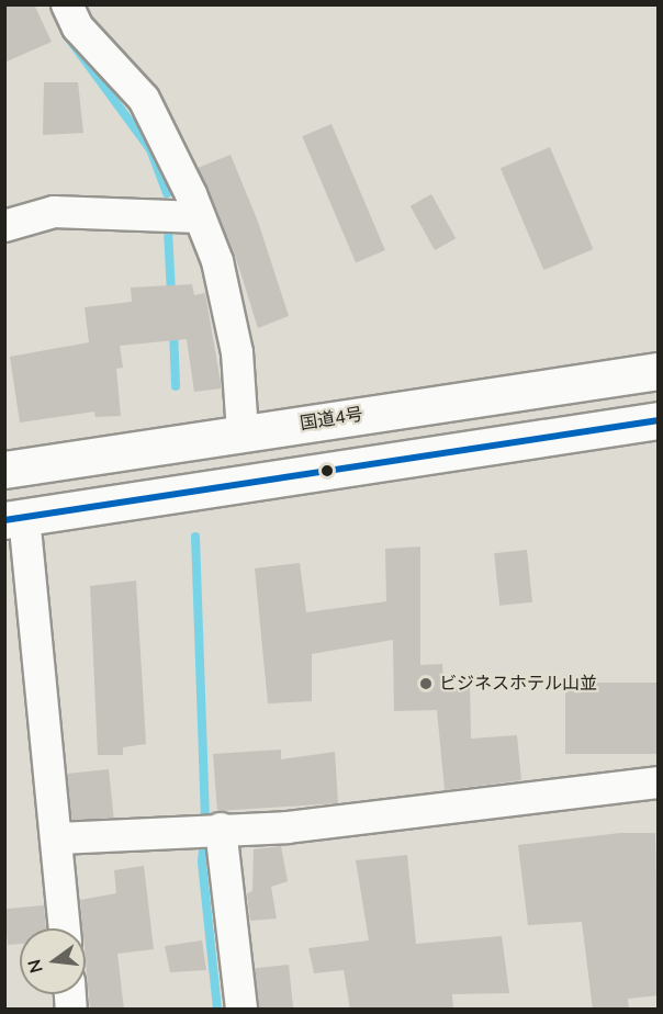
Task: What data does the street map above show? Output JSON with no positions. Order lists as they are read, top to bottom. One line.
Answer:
{"streets":{"highway":["国道4号"]},"places":["ビジネスホテル山並"],"north":"left"}
